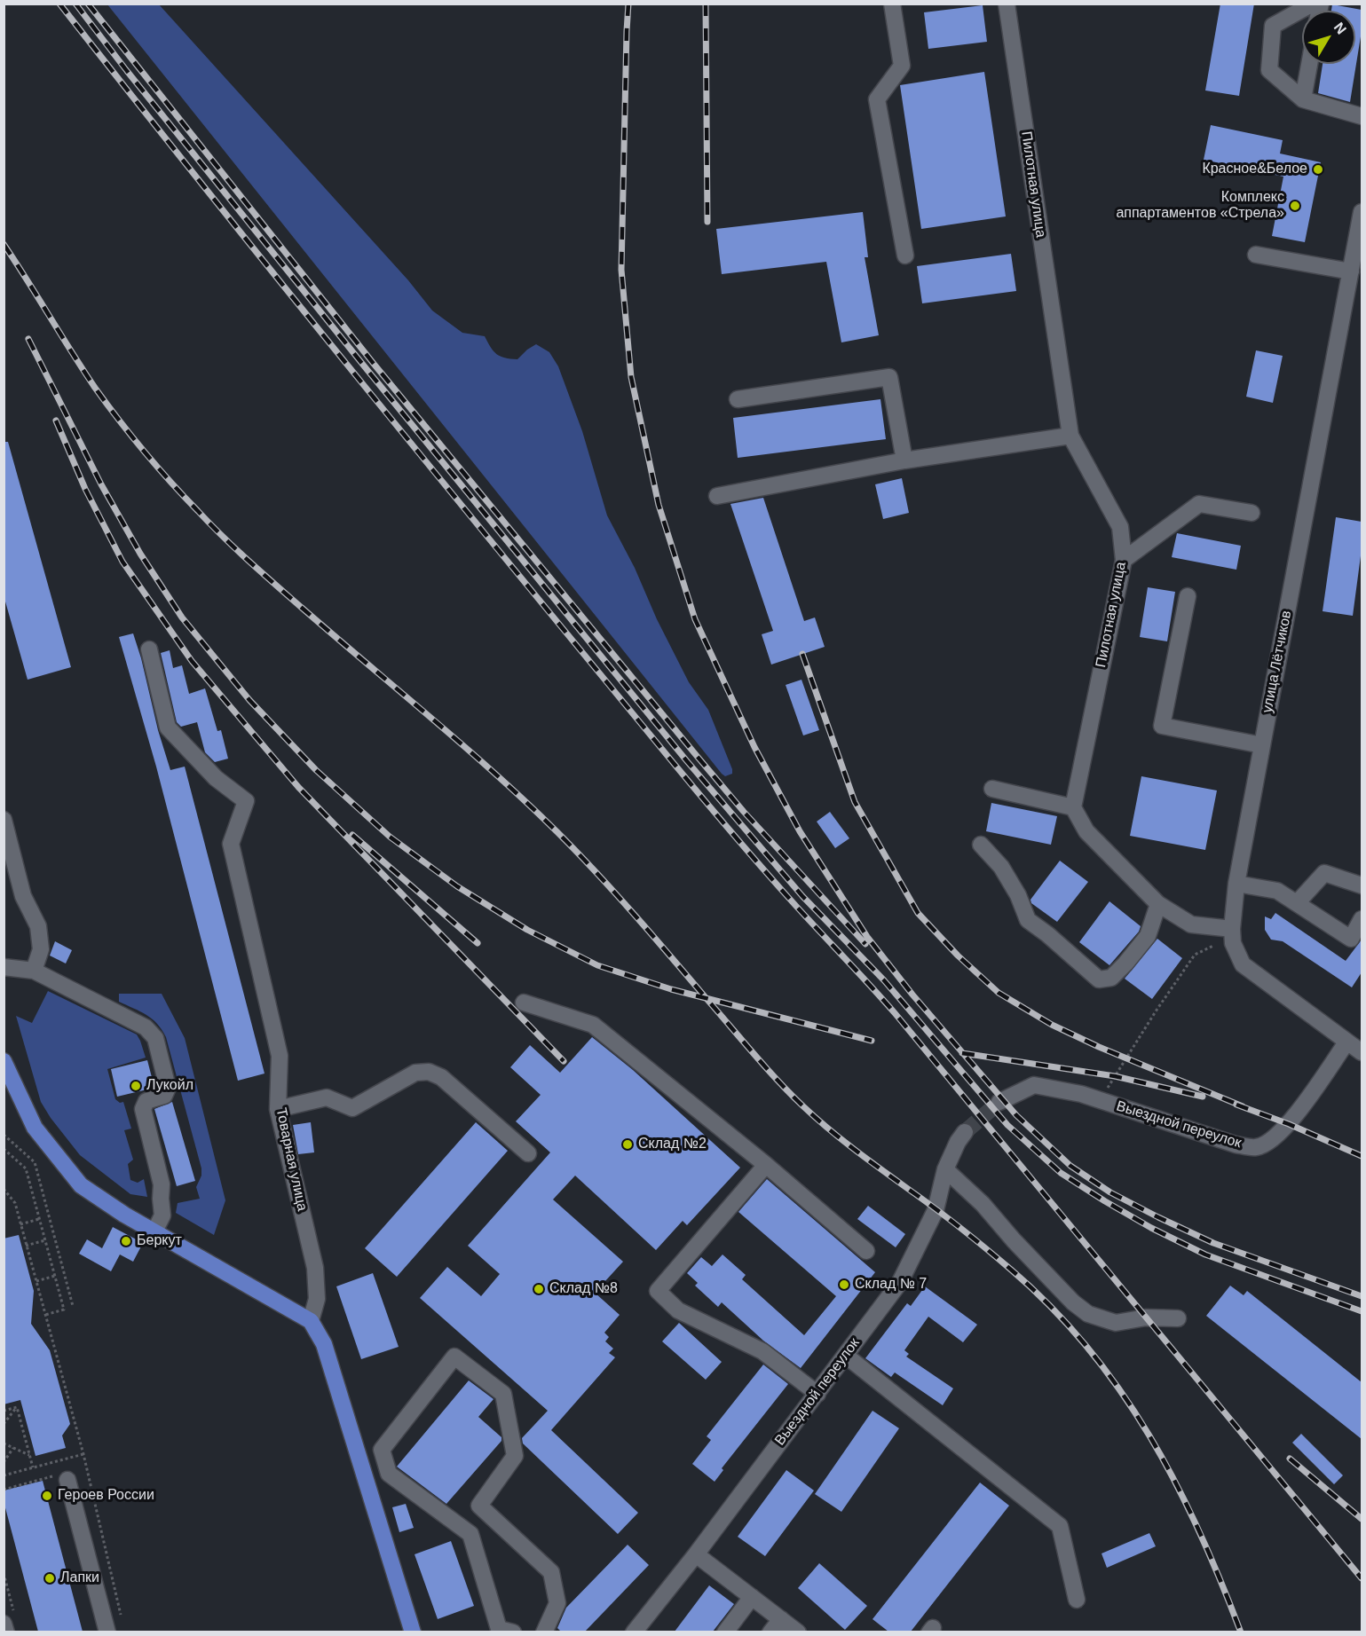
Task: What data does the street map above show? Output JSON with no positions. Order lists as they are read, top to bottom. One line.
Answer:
{"streets":{"street":["Пилотная улица","улица Лётчиков","Выездной переулок","Товарная улица"]},"crossings":[["улица Лётчиков","Выездной переулок"]],"places":["Красное&Белое","Комплекс аппартаментов «Стрела»","Лукойл","Склад №2","Беркут","Склад № 7","Склад №8","Героев России","Лапки"],"north":"top right"}
